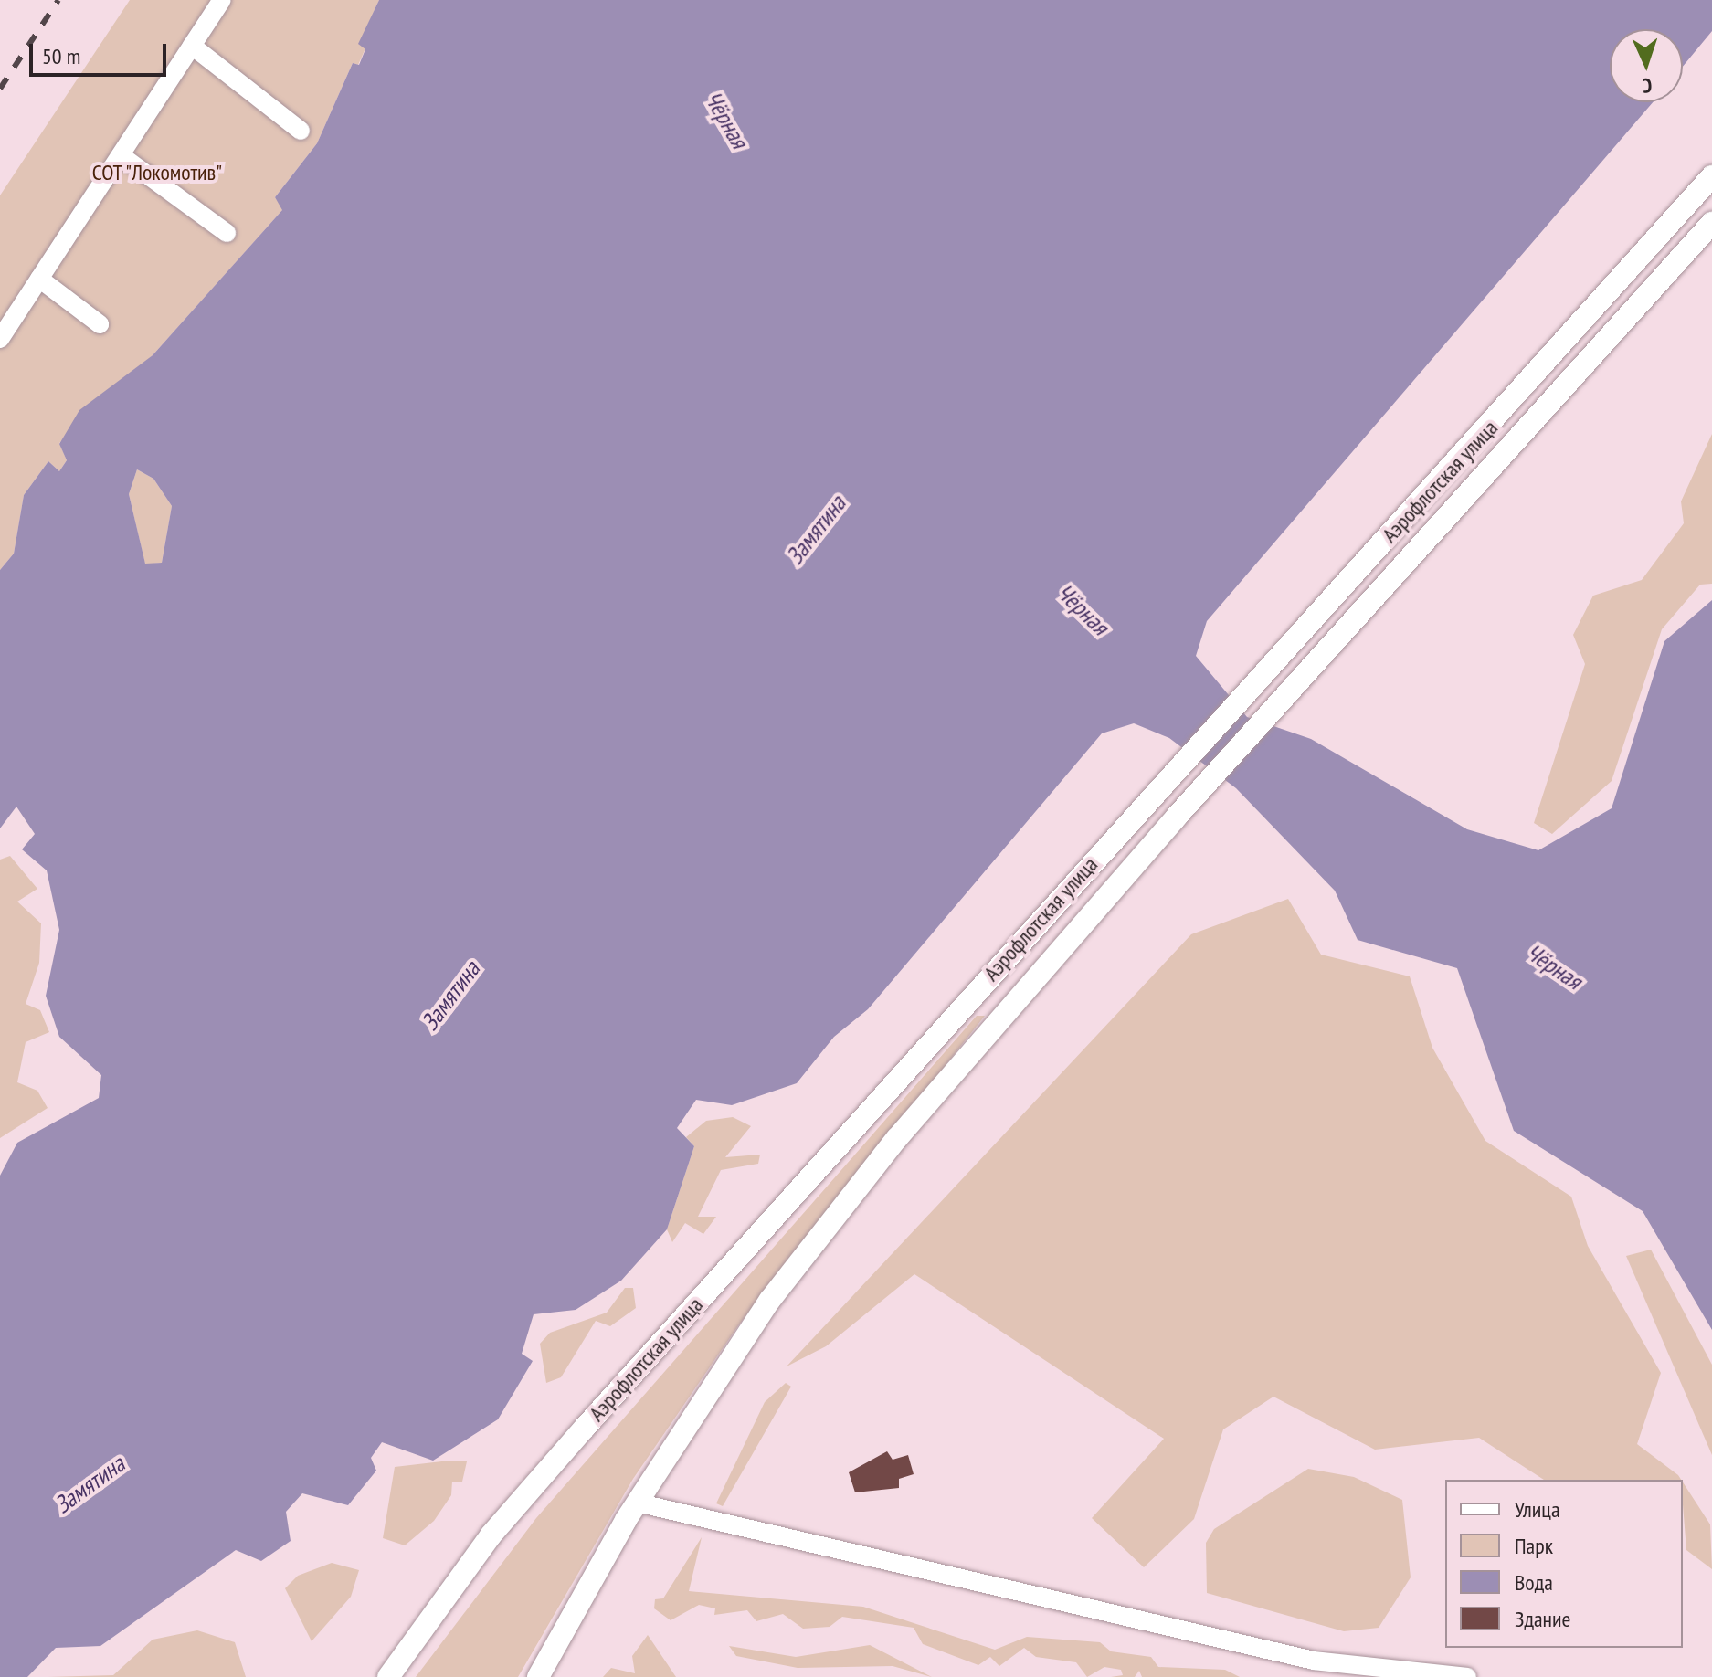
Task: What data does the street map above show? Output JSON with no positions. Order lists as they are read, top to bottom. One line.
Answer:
{"streets":{"main road":["Аэрофлотская улица"]},"water":["Чёрная","Замятина"],"parks":["СОТ \"Локомотив\""],"legend":["Улица","Парк","Вода","Здание"],"scale_bar":"50 m","north":"bottom"}
